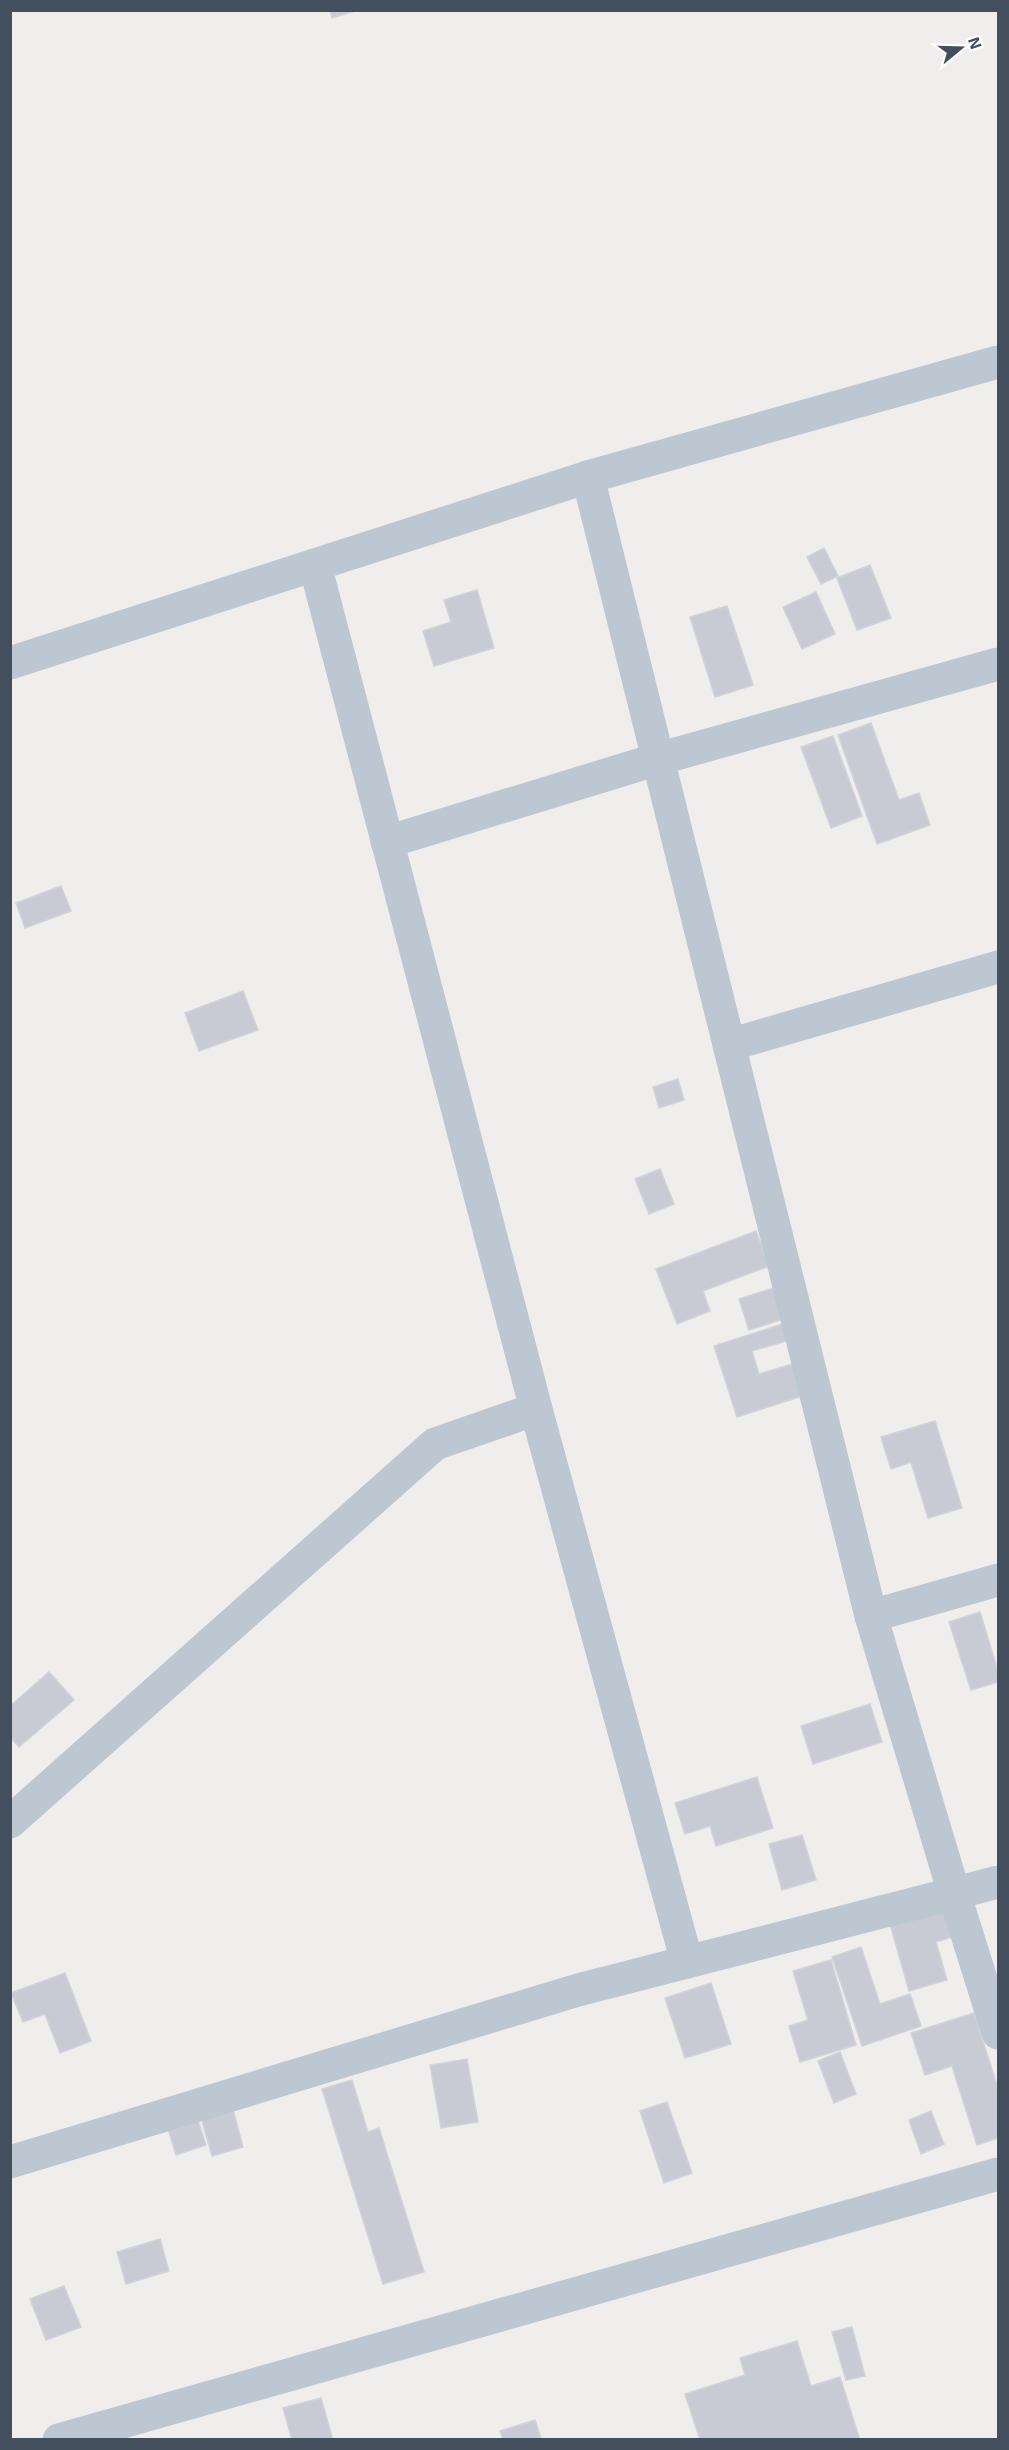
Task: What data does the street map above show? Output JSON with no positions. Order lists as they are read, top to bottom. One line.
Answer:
{"north":"right"}
